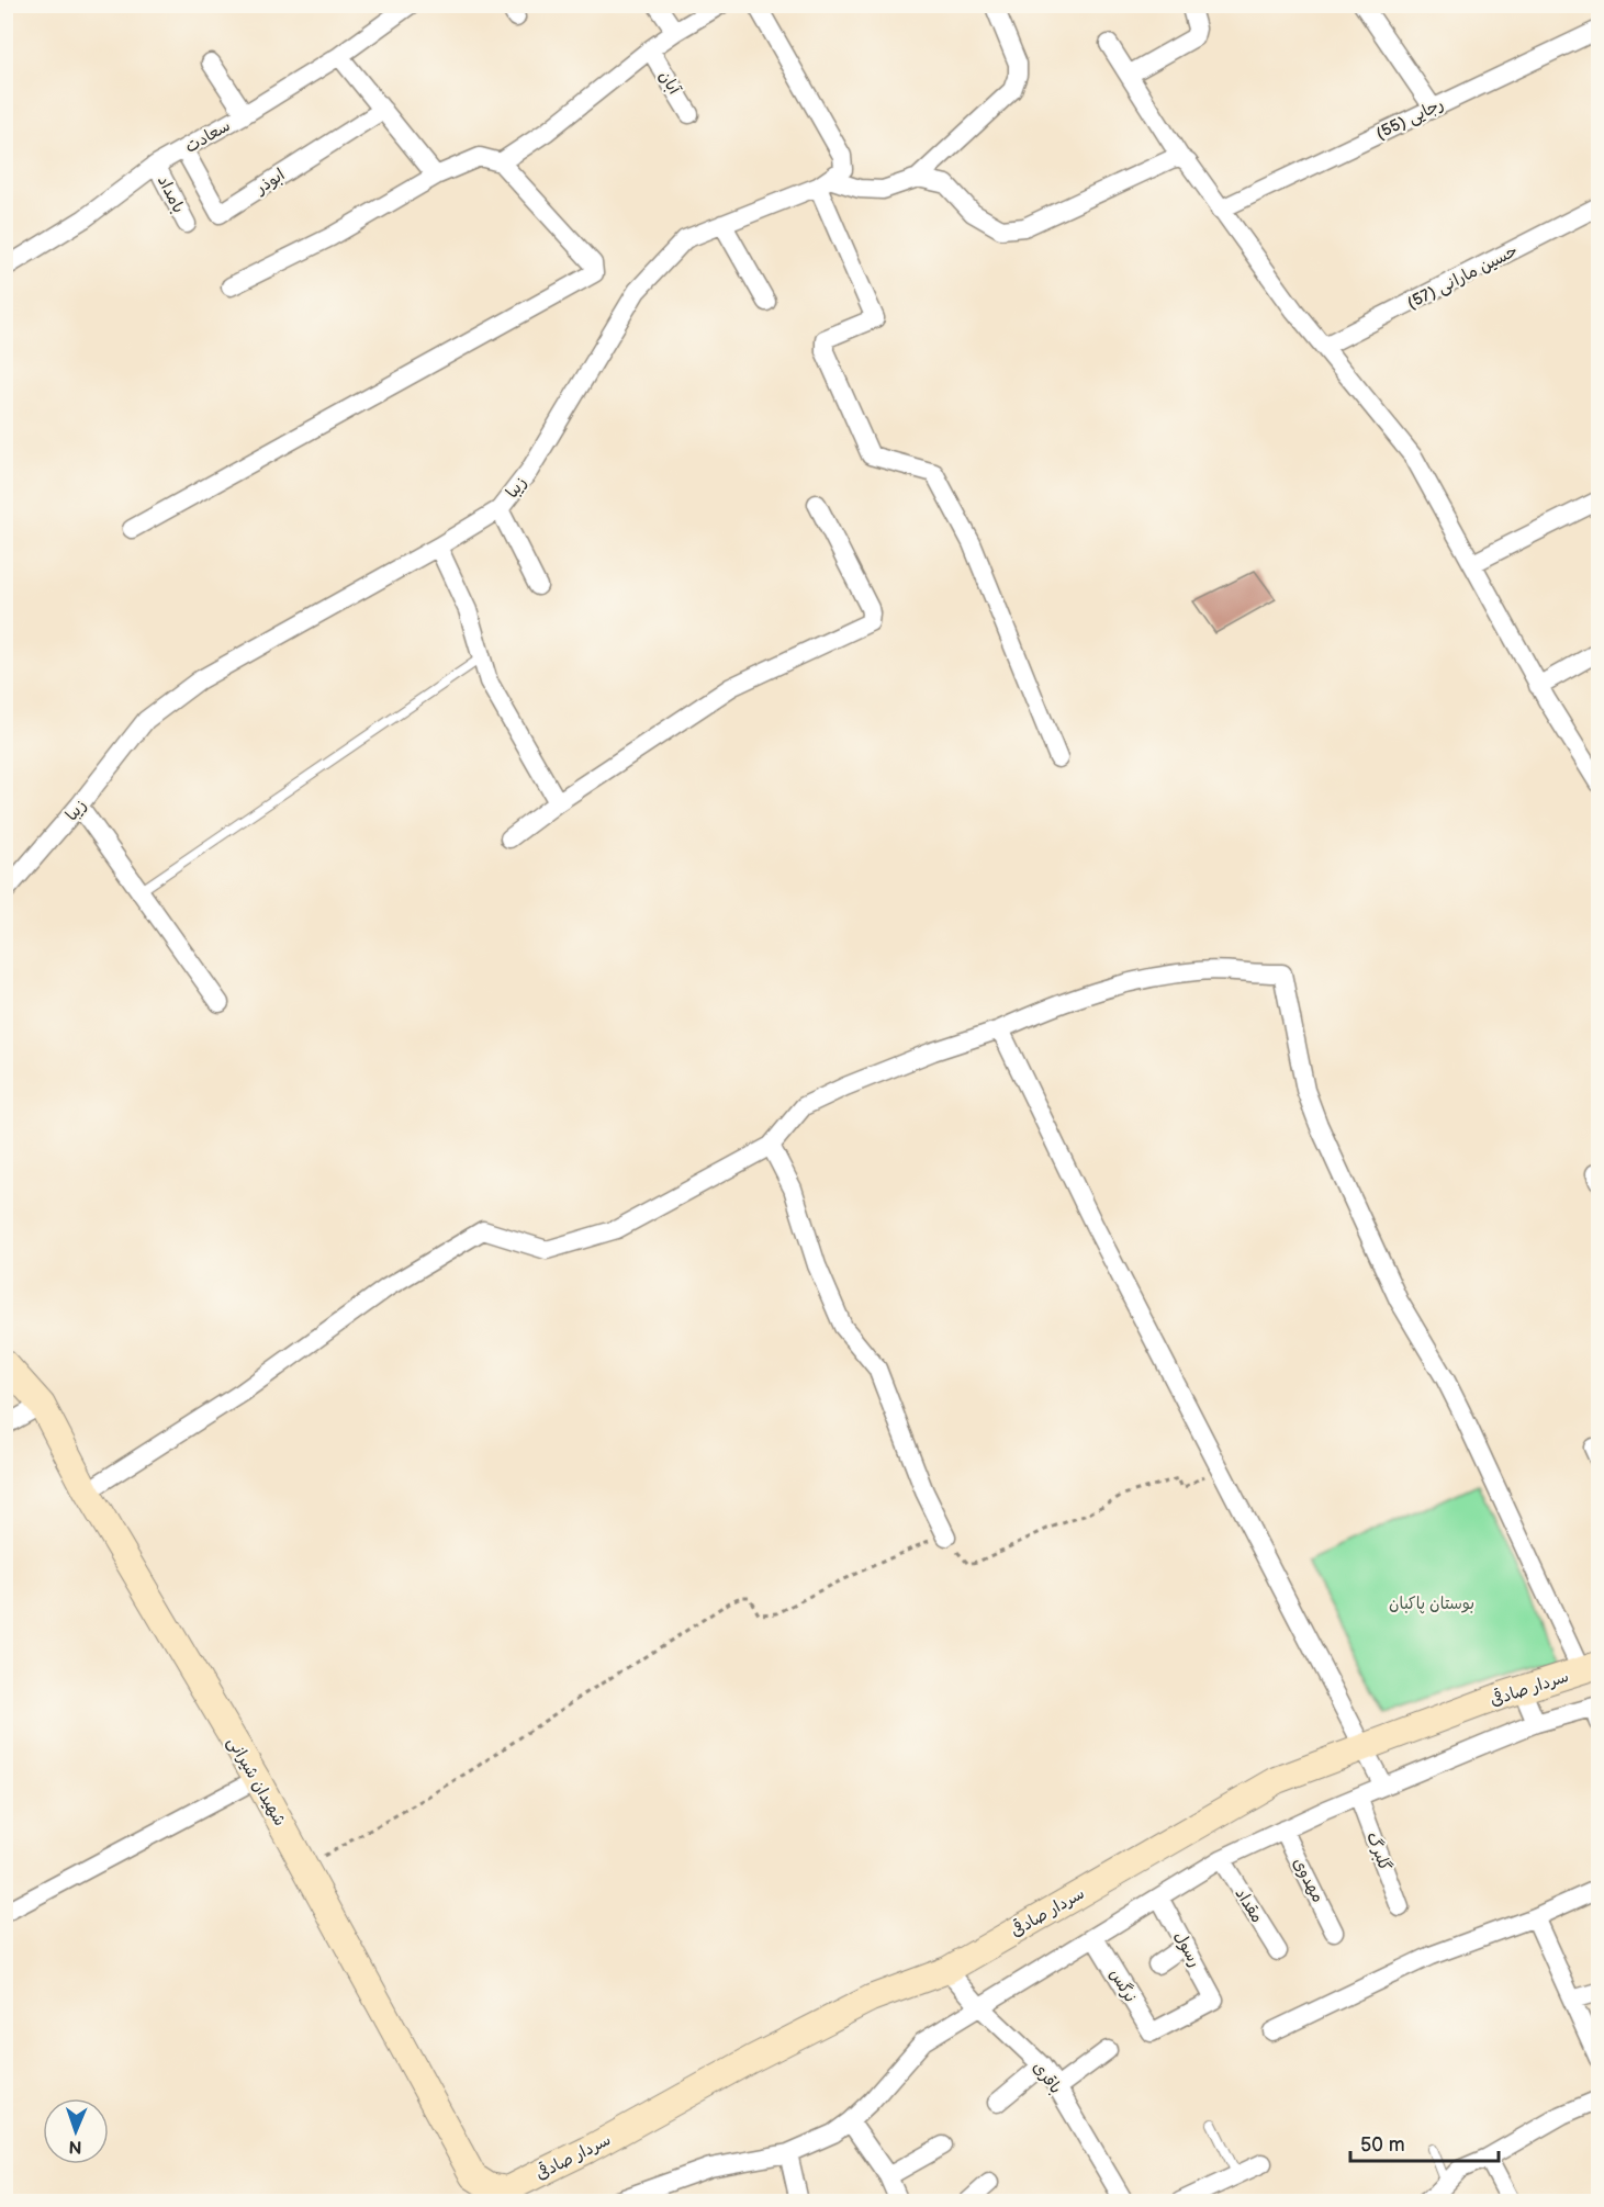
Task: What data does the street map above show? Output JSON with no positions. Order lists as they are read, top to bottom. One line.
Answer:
{"streets":{"street":["آبان","رجایی (55)","سعادت","ابوذر","بامداد","حسین مارانی (57)","زیبا","سردار صادقی","شهیدان شیرانی","گلبرگ","مهدوی","مقداد","رسول","نرگس","باقری"]},"crossings":[["سعادت","ابوذر"],["سعادت","بامداد"],["سردار صادقی","شهیدان شیرانی"],["سردار صادقی","باقری"],["رسول","نرگس"]],"parks":["بوستان پاکبان"],"scale_bar":"50 m","north":"bottom"}
